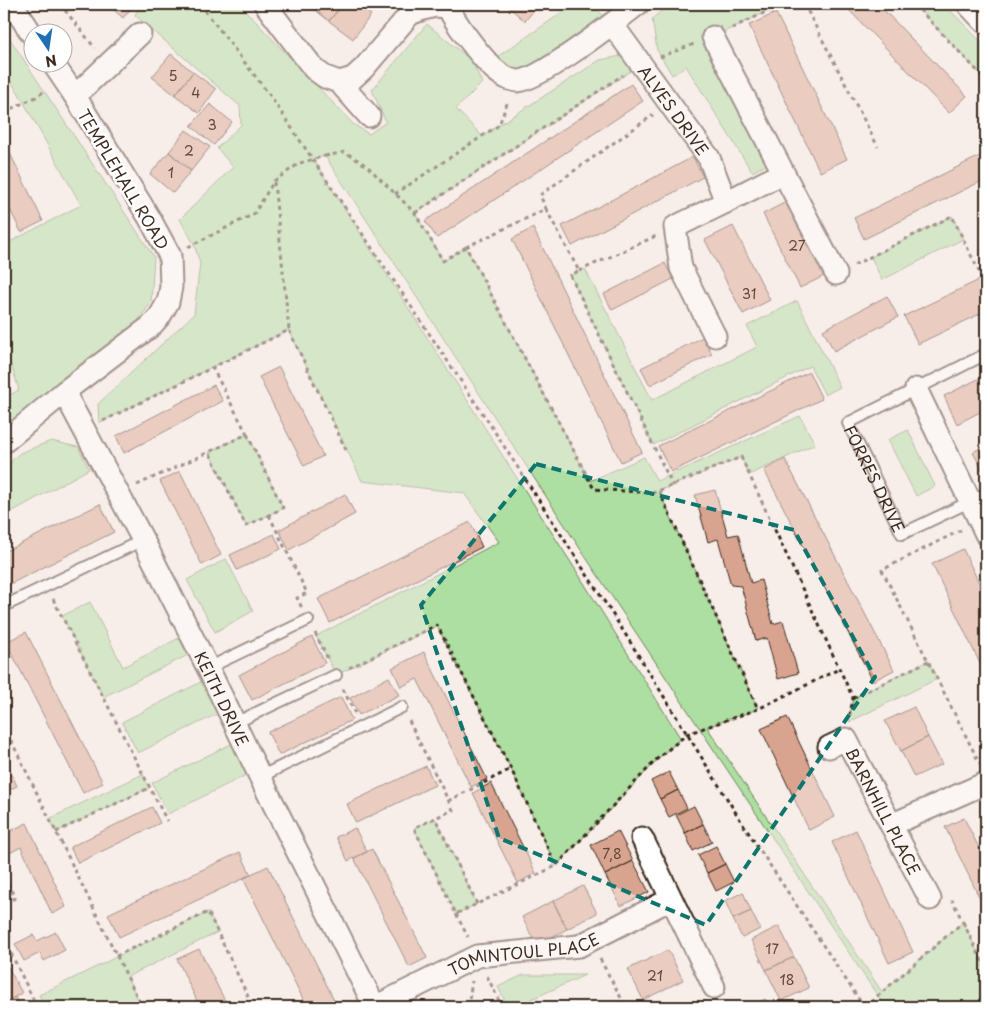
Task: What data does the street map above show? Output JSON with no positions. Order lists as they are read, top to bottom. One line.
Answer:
{"streets":{"street":["ALVES DRIVE","TEMPLEHALL ROAD","KEITH DRIVE","BARNHILL PLACE","TOMINTOUL PLACE"],"lane":["FORRES DRIVE"]},"crossings":[["TEMPLEHALL ROAD","KEITH DRIVE"],["KEITH DRIVE","TOMINTOUL PLACE"]],"house_numbers":["5","4","3","2","1","27","31","7,8","17","21","18"],"north":"bottom"}
